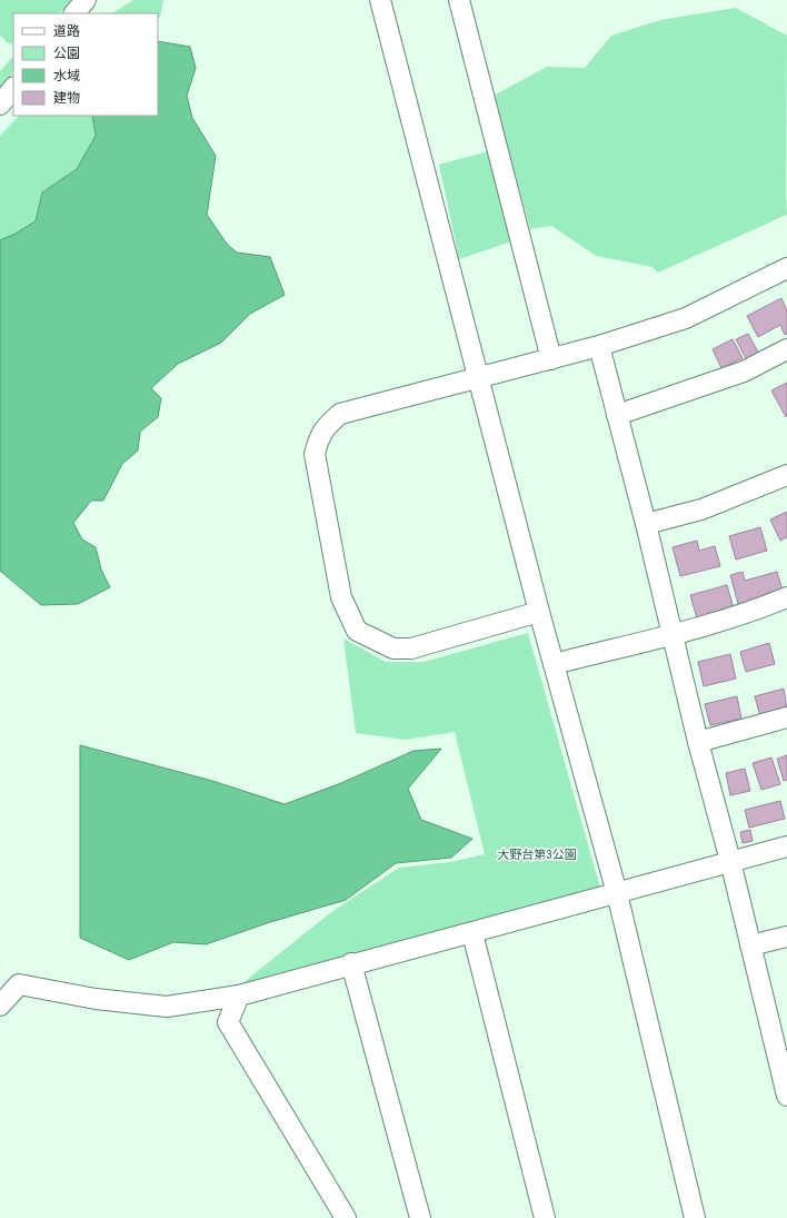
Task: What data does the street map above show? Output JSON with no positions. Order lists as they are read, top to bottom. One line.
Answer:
{"parks":["大野台第3公園"],"legend":["道路","公園","水域","建物"]}
